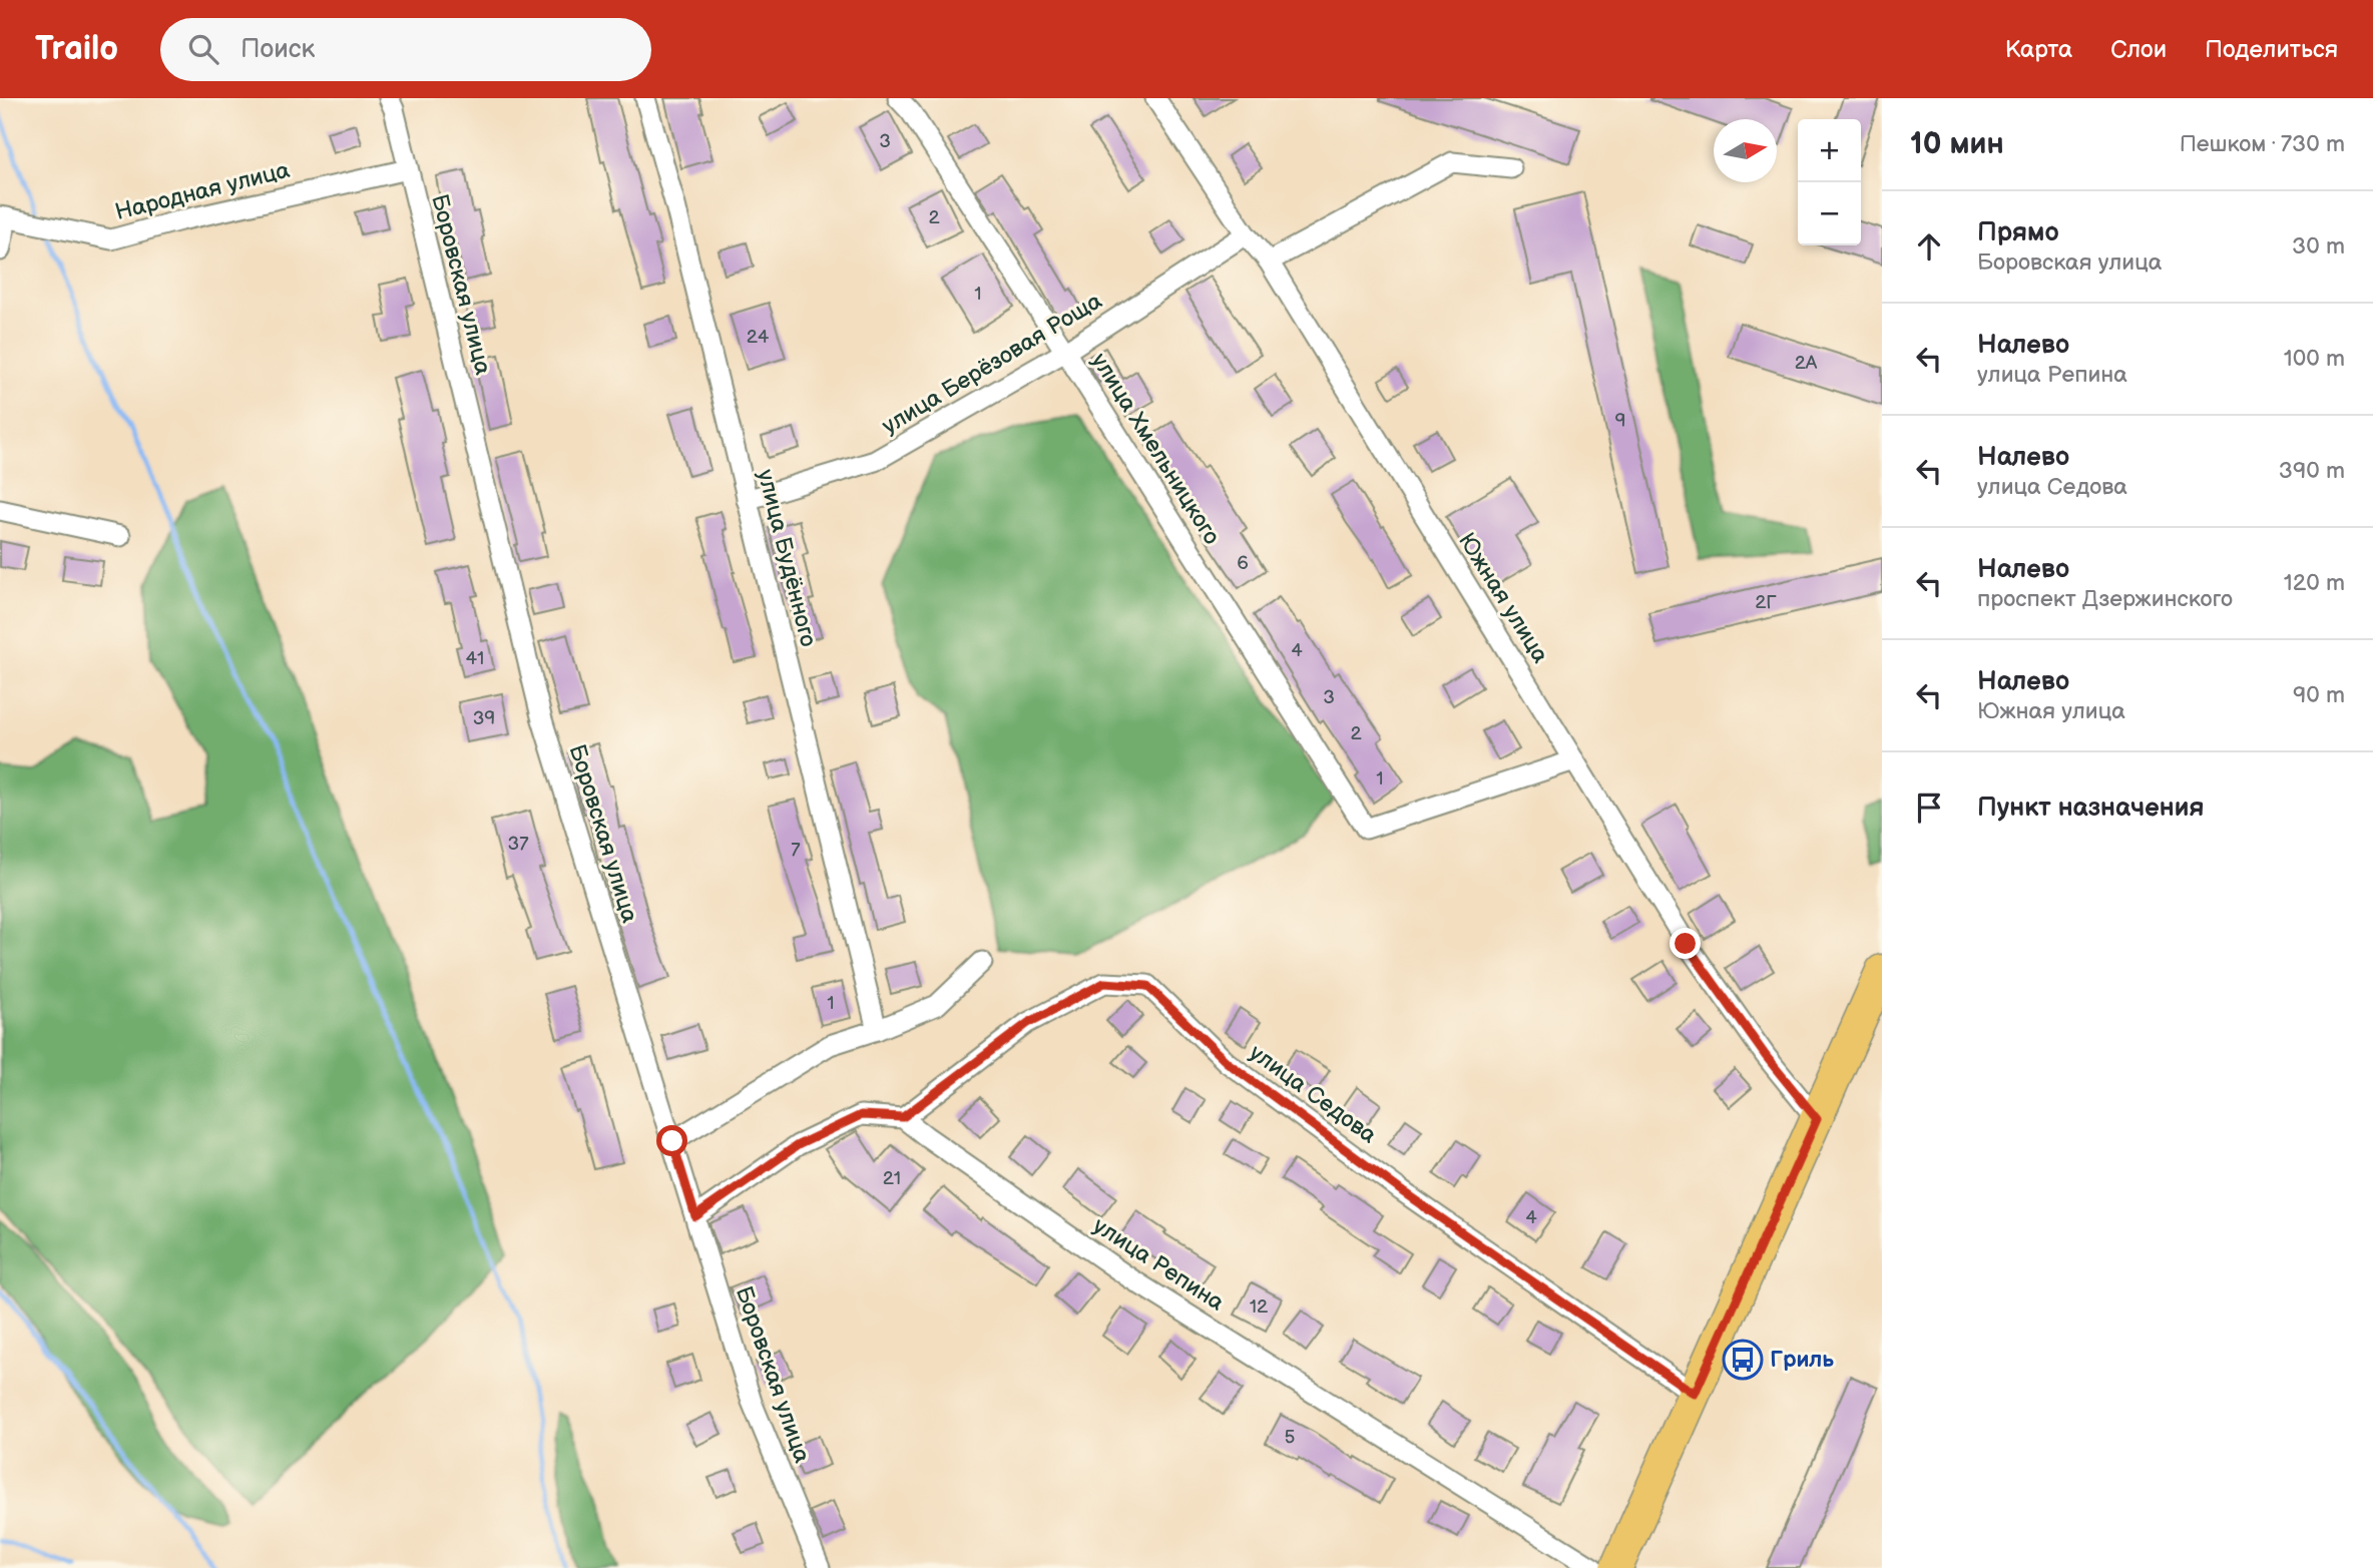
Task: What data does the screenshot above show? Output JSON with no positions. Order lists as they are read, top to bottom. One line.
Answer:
{"streets":{"street":["Народная улица","Боровская улица","улица Берёзовая Роща","улица Хмельницкого","улица Будённого","Южная улица","улица Седова","улица Репина"]},"crossings":[["Народная улица","Боровская улица"],["улица Берёзовая Роща","улица Хмельницкого"],["улица Берёзовая Роща","улица Будённого"],["улица Берёзовая Роща","Южная улица"],["улица Хмельницкого","Южная улица"],["улица Седова","улица Репина"]],"places":{"bus stop":["Гриль"]},"house_numbers":["3","2","1","24","2А","9","6","2Г","4","41","3","39","2","1","37","7","1","21","4","12","5"],"north":"right","page":{"header":"Trailo","search":"Поиск","nav":["Карта","Слои","Поделиться"],"heading":["10 мин","Пешком · 730 m"],"map_buttons":["+","−"],"list":[["Прямо","Боровская улица","30 m"],["Налево","улица Репина","100 m"],["Налево","улица Седова","390 m"],["Налево","проспект Дзержинского","120 m"],["Налево","Южная улица","90 m"],"Пункт назначения"]}}
